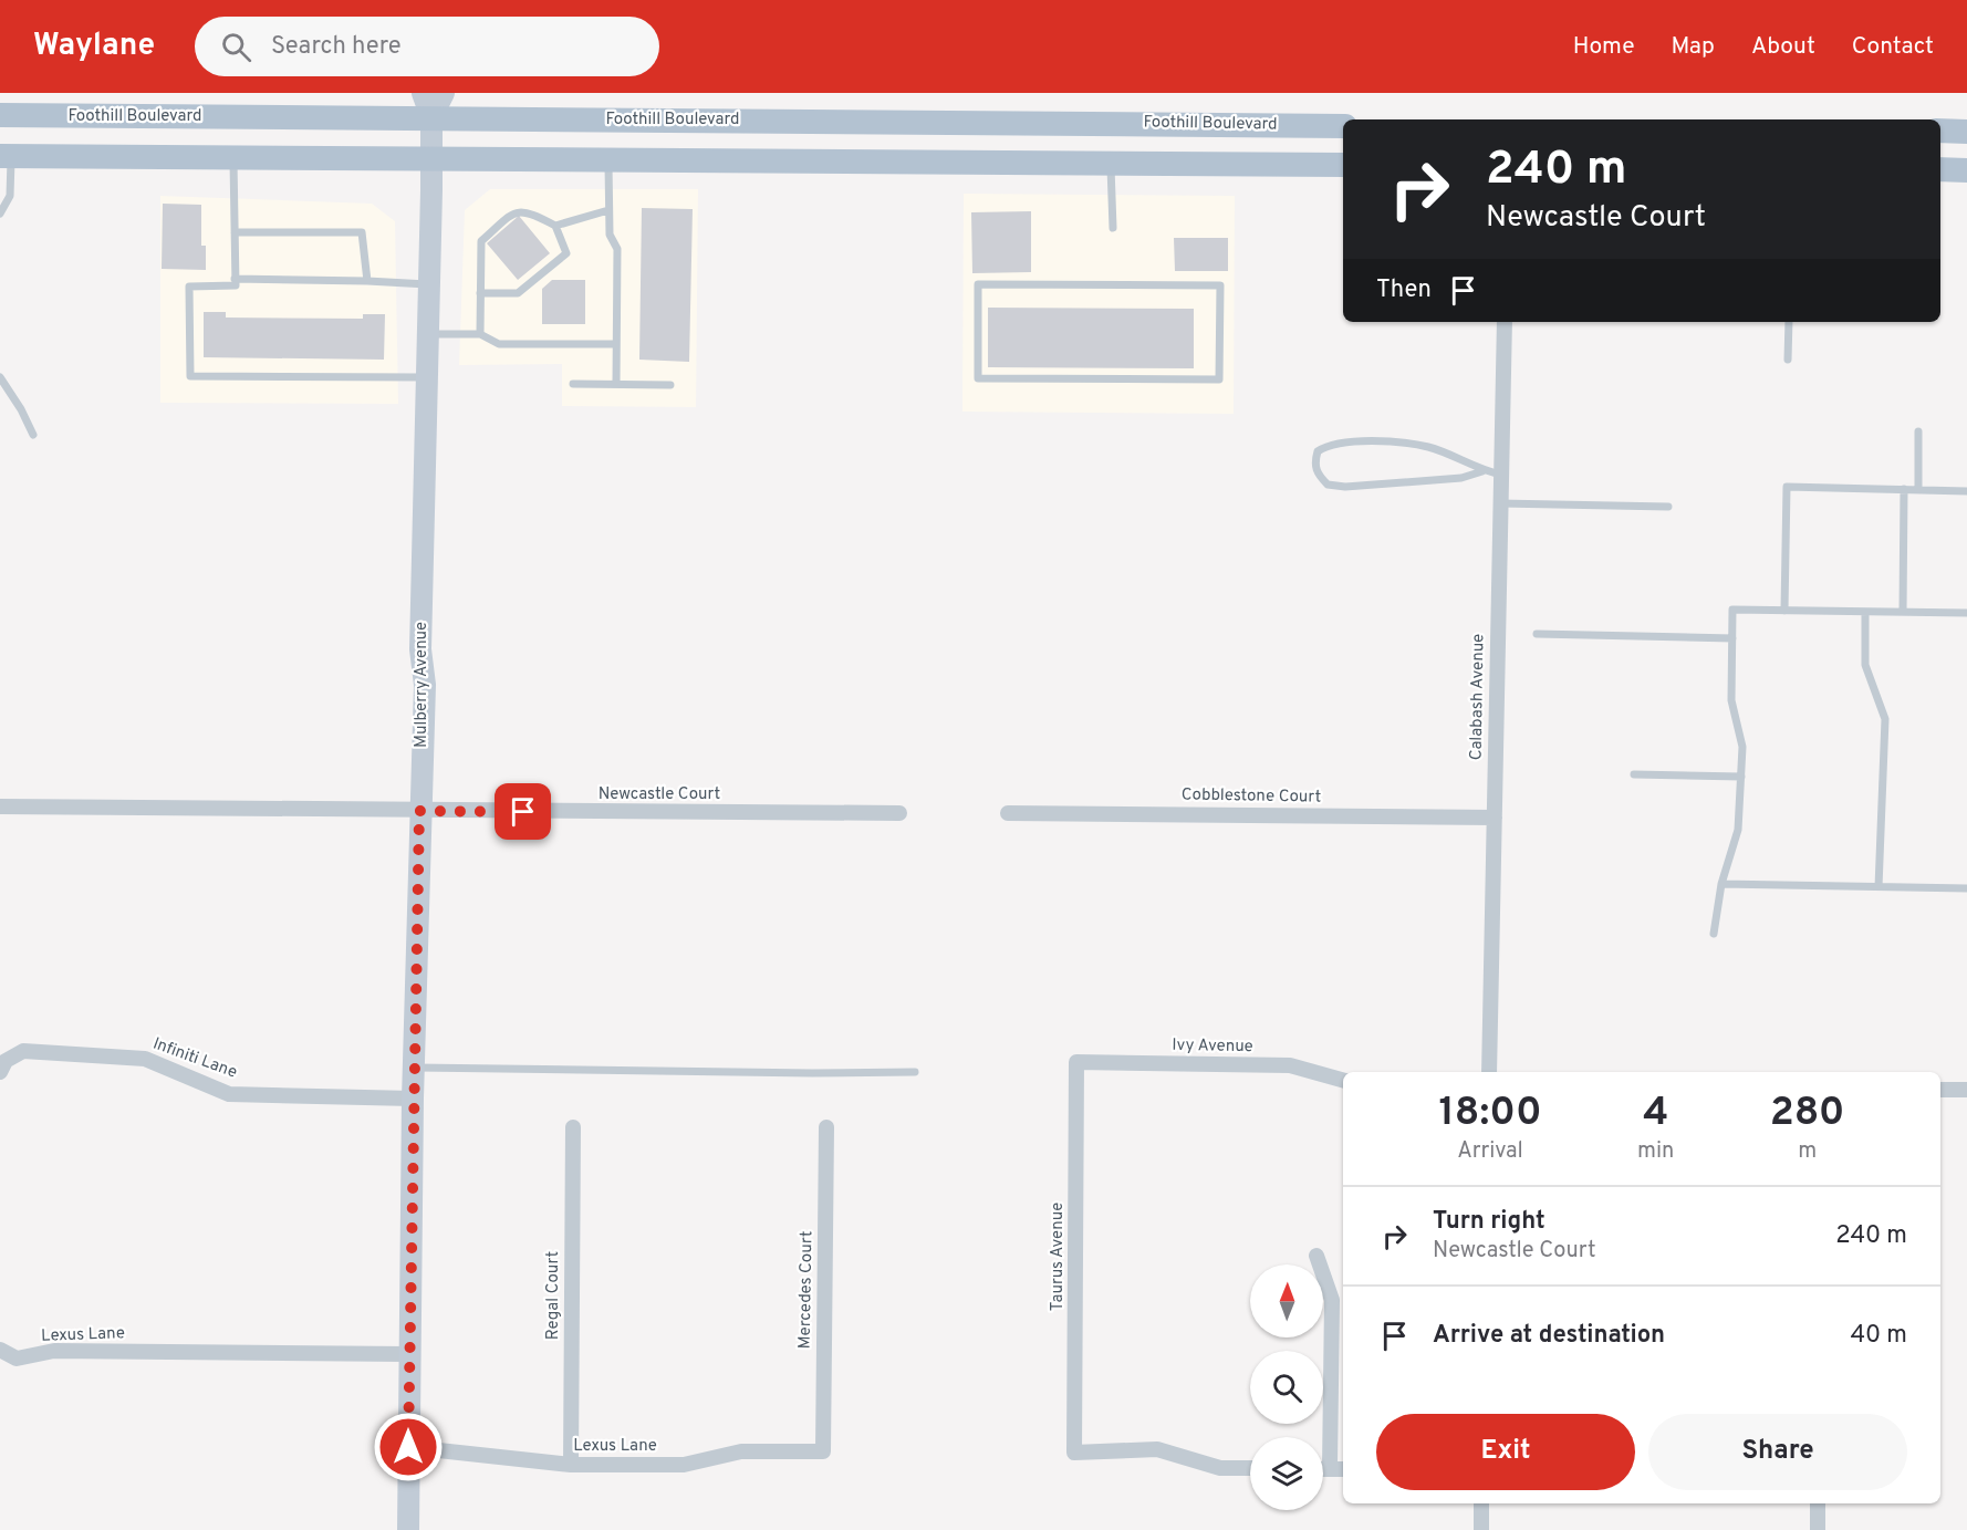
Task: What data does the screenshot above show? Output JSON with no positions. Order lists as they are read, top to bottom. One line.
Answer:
{"streets":{"main road":["Foothill Boulevard"],"street":["Mulberry Avenue","Calabash Avenue","Newcastle Court","Cobblestone Court","Ivy Avenue","Infiniti Lane","Taurus Avenue","Mercedes Court","Regal Court","Lexus Lane"]},"crossings":[["Foothill Boulevard","Mulberry Avenue"],["Mulberry Avenue","Newcastle Court"],["Mulberry Avenue","Infiniti Lane"],["Mulberry Avenue","Lexus Lane"],["Calabash Avenue","Cobblestone Court"],["Ivy Avenue","Taurus Avenue"],["Mercedes Court","Lexus Lane"],["Regal Court","Lexus Lane"]],"north":"top","page":{"header":"Waylane","search":"Search here","nav":["Home","Map","About","Contact"],"turn":["240 m","Newcastle Court"],"then":"Then","eta":["18:00","Arrival","4","min","280","m"],"list":[{"name":"Turn right","note":"Newcastle Court","value":"240 m"},{"name":"Arrive at destination","value":"40 m"}],"buttons":["Exit","Share"]}}
